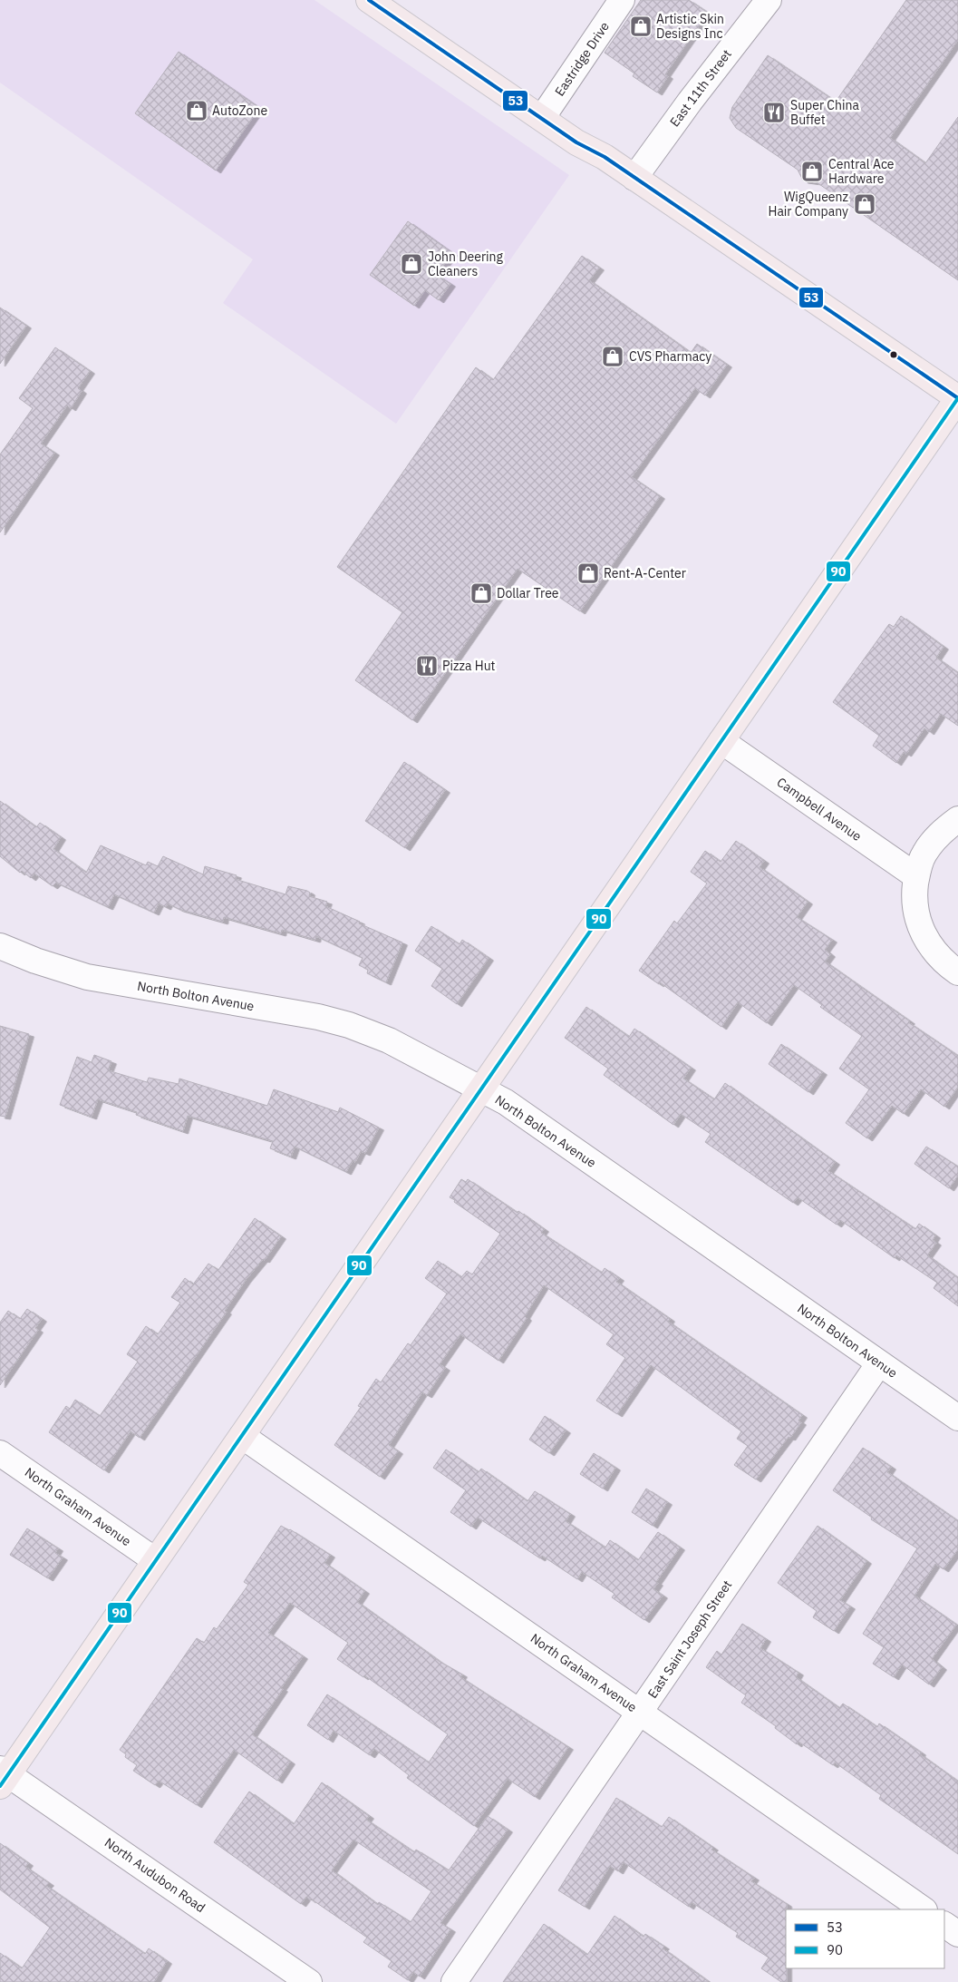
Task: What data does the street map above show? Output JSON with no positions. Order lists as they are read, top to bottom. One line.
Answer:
{"streets":{"street":["Eastridge Drive","East 11th Street","Campbell Avenue","North Bolton Avenue","North Graham Avenue","East Saint Joseph Street","North Audubon Road"]},"crossings":[["North Bolton Avenue","East Saint Joseph Street"],["North Graham Avenue","East Saint Joseph Street"]],"places":{"shop":["Artistic Skin Designs Inc","AutoZone","Central Ace Hardware","WigQueenz Hair Company","John Deering Cleaners","CVS Pharmacy","Rent-A-Center","Dollar Tree"],"restaurant":["Super China Buffet","Pizza Hut"]},"lines":["transit line 53","transit line 90"],"legend":["53","90"]}
